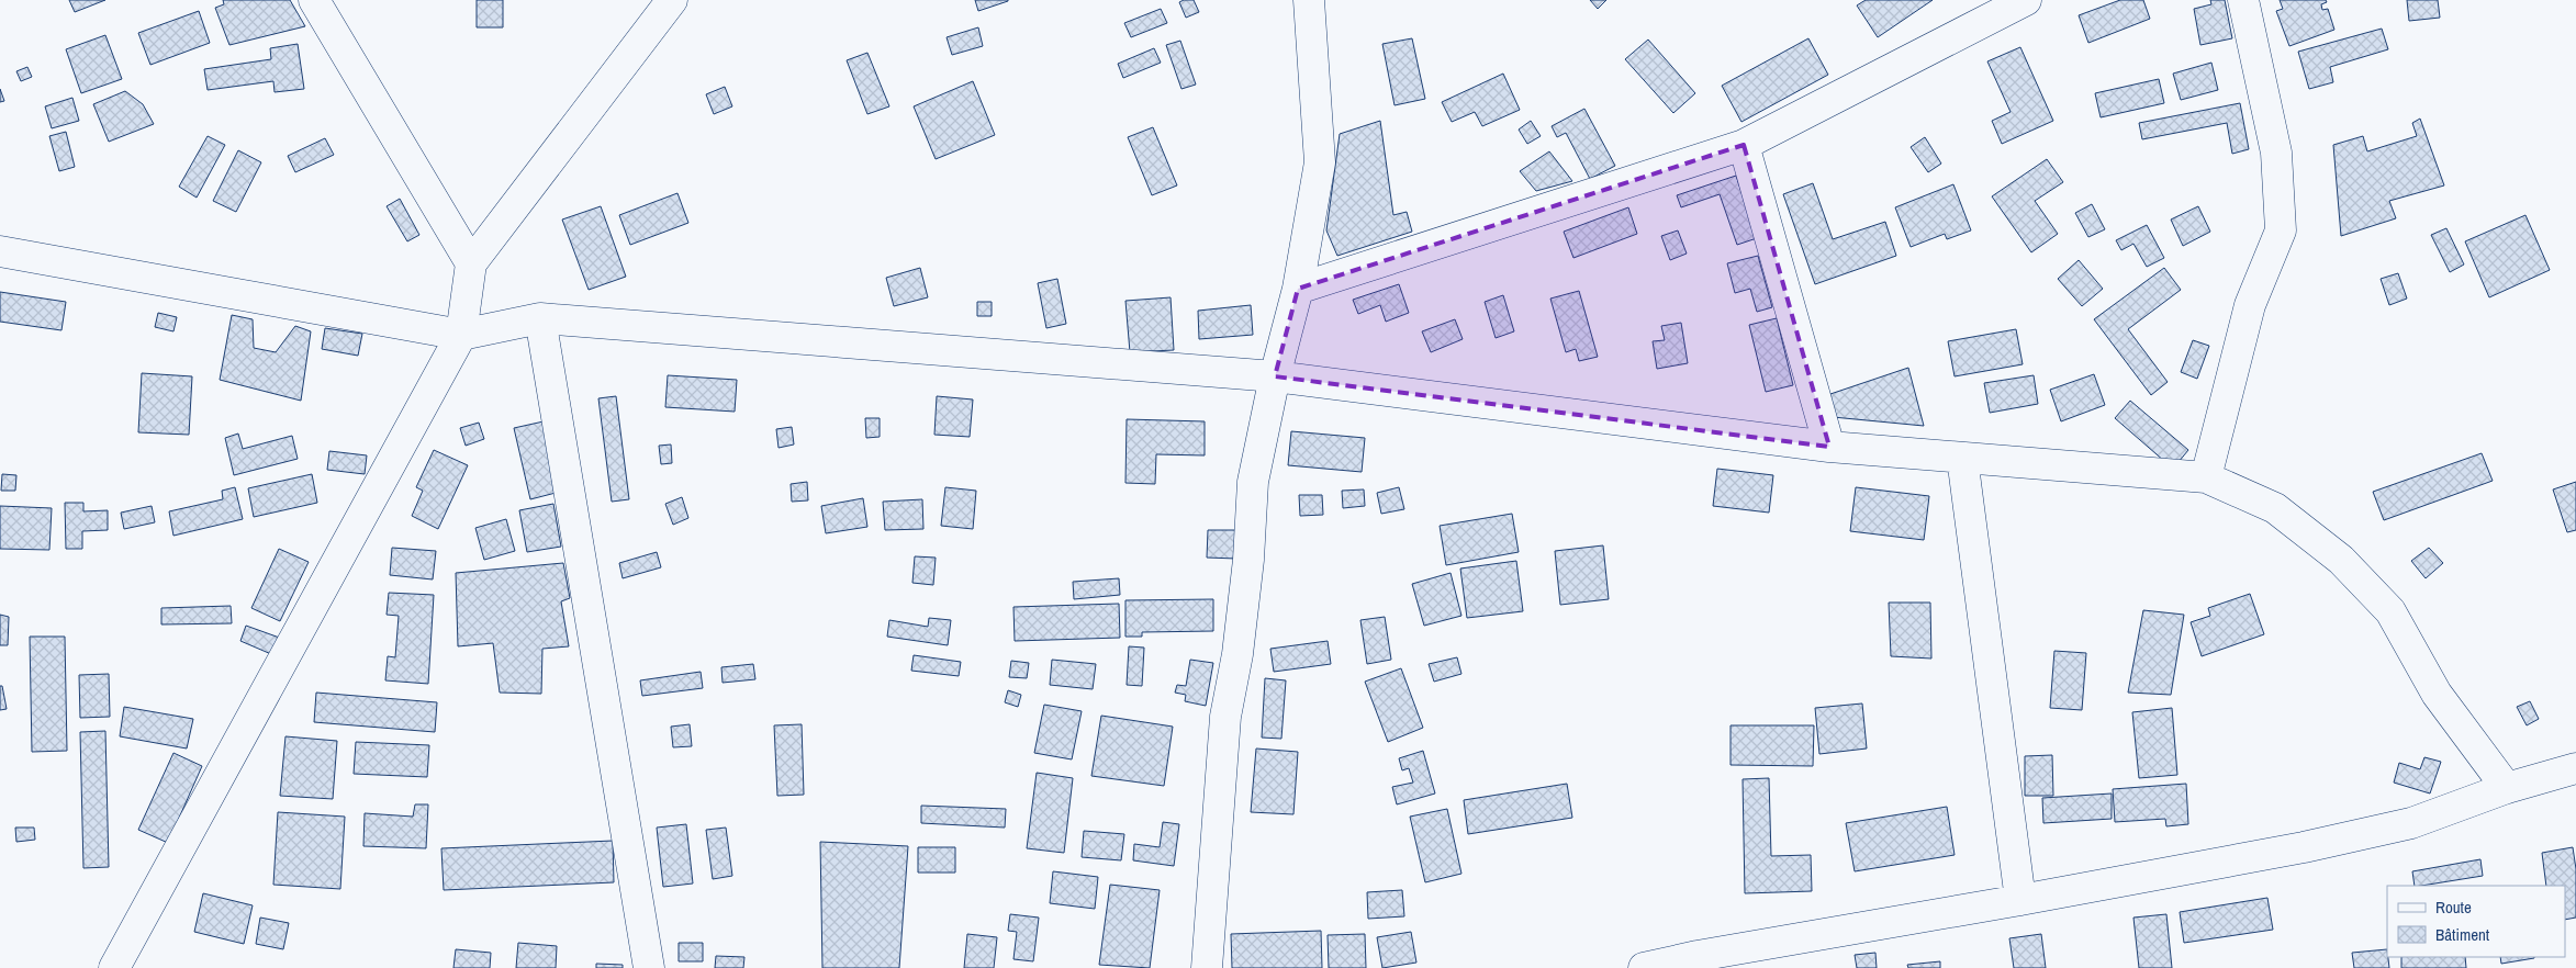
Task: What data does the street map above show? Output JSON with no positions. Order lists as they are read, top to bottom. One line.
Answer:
{"legend":["Route","Bâtiment"]}
